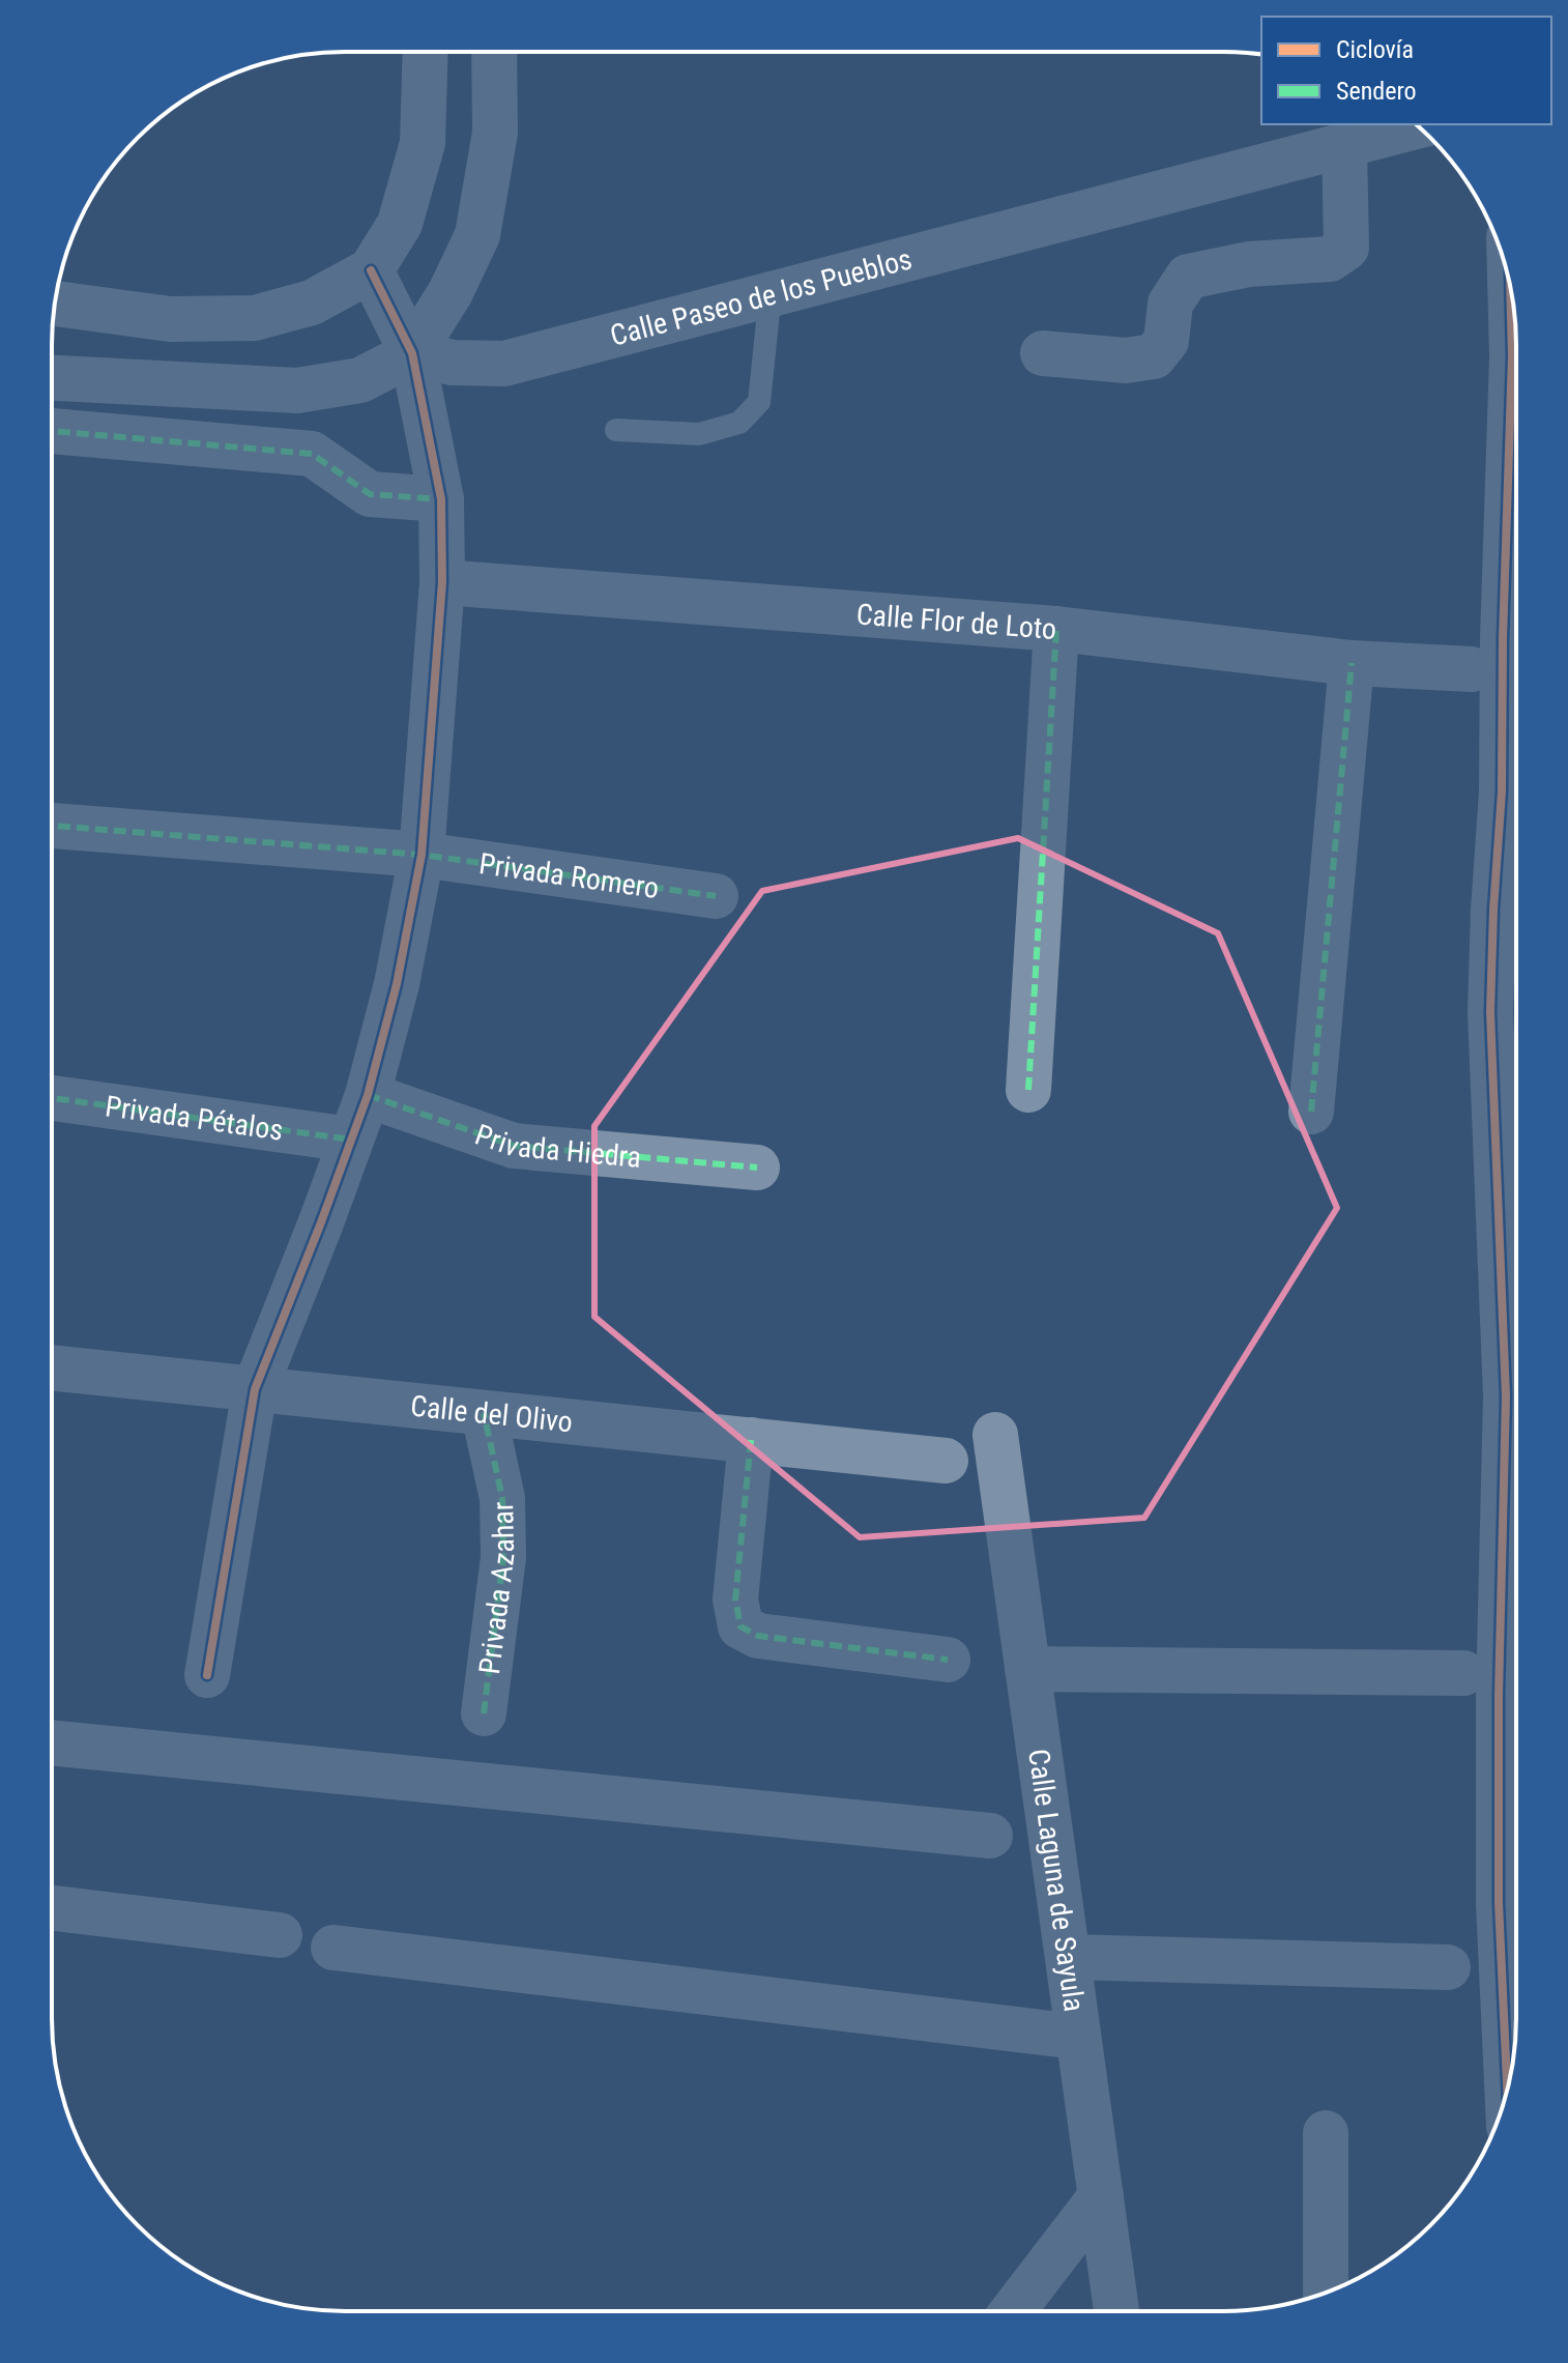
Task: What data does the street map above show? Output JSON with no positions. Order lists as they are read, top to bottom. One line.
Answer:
{"streets":{"street":["Calle Paseo de los Pueblos","Calle Flor de Loto","Privada Romero","Privada Pétalos","Privada Hiedra","Calle del Olivo","Privada Azahar","Calle Laguna de Sayula"]},"crossings":[["Calle del Olivo","Privada Azahar"]],"legend":["Ciclovía","Sendero"]}
